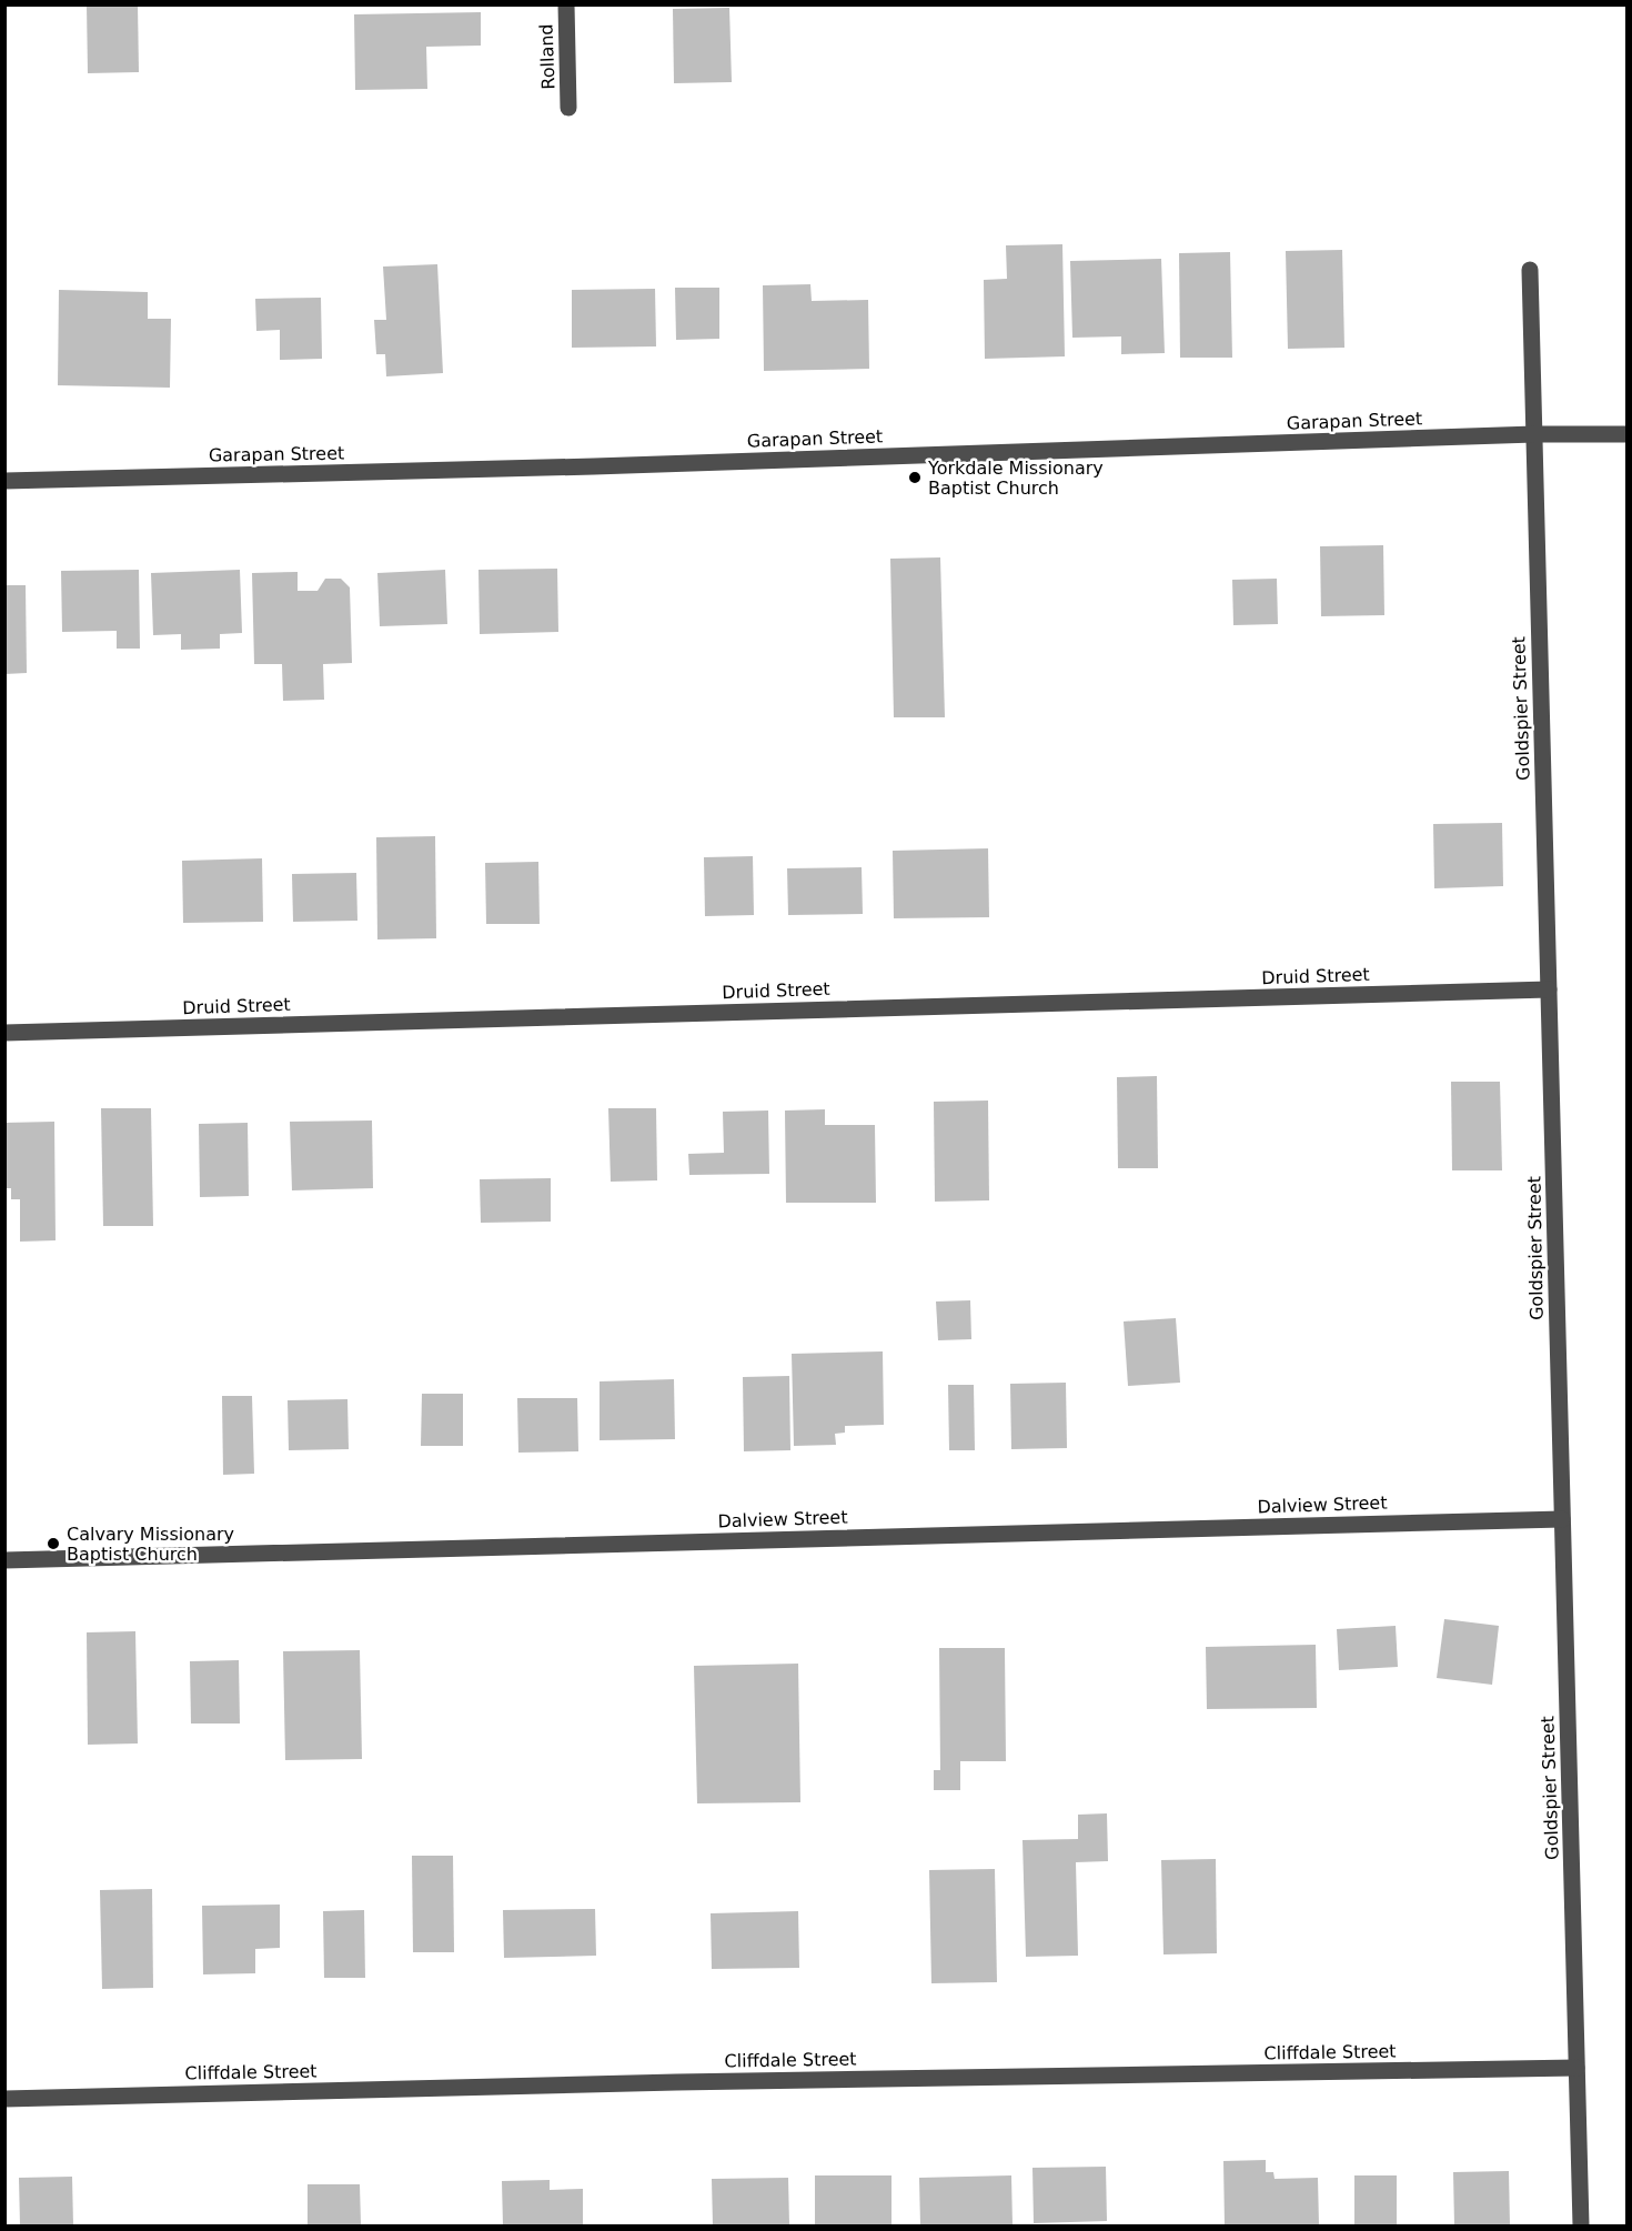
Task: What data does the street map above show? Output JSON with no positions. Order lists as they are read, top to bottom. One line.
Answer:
{"streets":{"street":["Rolland","Garapan Street","Goldspier Street","Druid Street","Dalview Street","Cliffdale Street"]},"crossings":[["Garapan Street","Goldspier Street"],["Goldspier Street","Druid Street"],["Goldspier Street","Dalview Street"],["Goldspier Street","Cliffdale Street"]],"places":["Yorkdale Missionary Baptist Church","Calvary Missionary Baptist Church"]}
